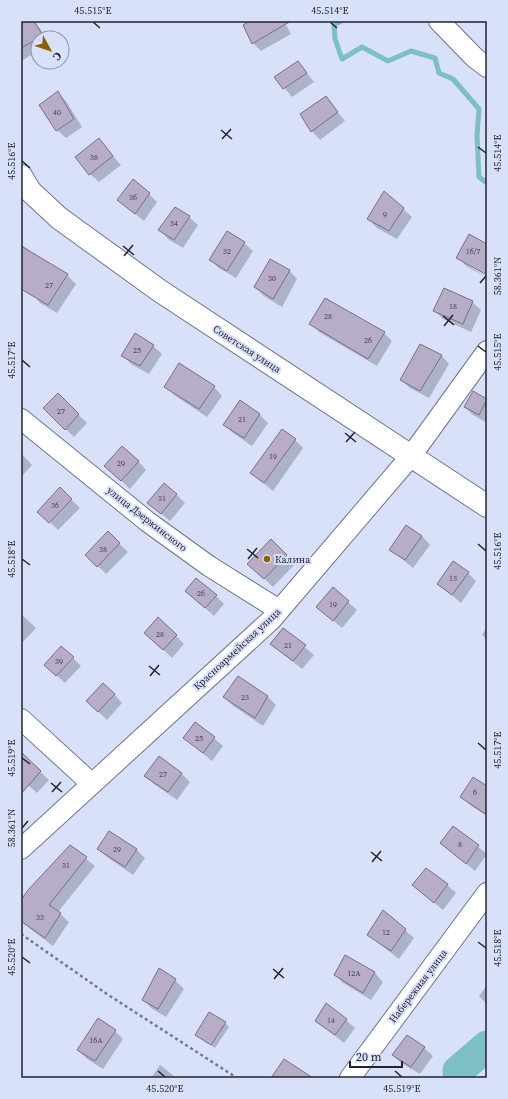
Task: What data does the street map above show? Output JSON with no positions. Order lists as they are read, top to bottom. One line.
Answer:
{"streets":{"street":["Советская улица","улица Дзержинского","Красноармейская улица","Набережная улица"]},"crossings":[["Советская улица","Красноармейская улица"],["улица Дзержинского","Красноармейская улица"]],"places":["Калина"],"house_numbers":["40","38","36","9","34","32","16/7","30","27","18","28","26","25","27","21","19","29","31","36","38","13","26","19","28","21","39","23","25","27","6","8","29","31","33","12","12А","14","16А"],"scale_bar":"20 m","north":"bottom right","coordinates":["45.515°E","45.514°E","45.516°E","58.361°N","45.517°E","45.518°E","45.519°E","45.520°E"]}
